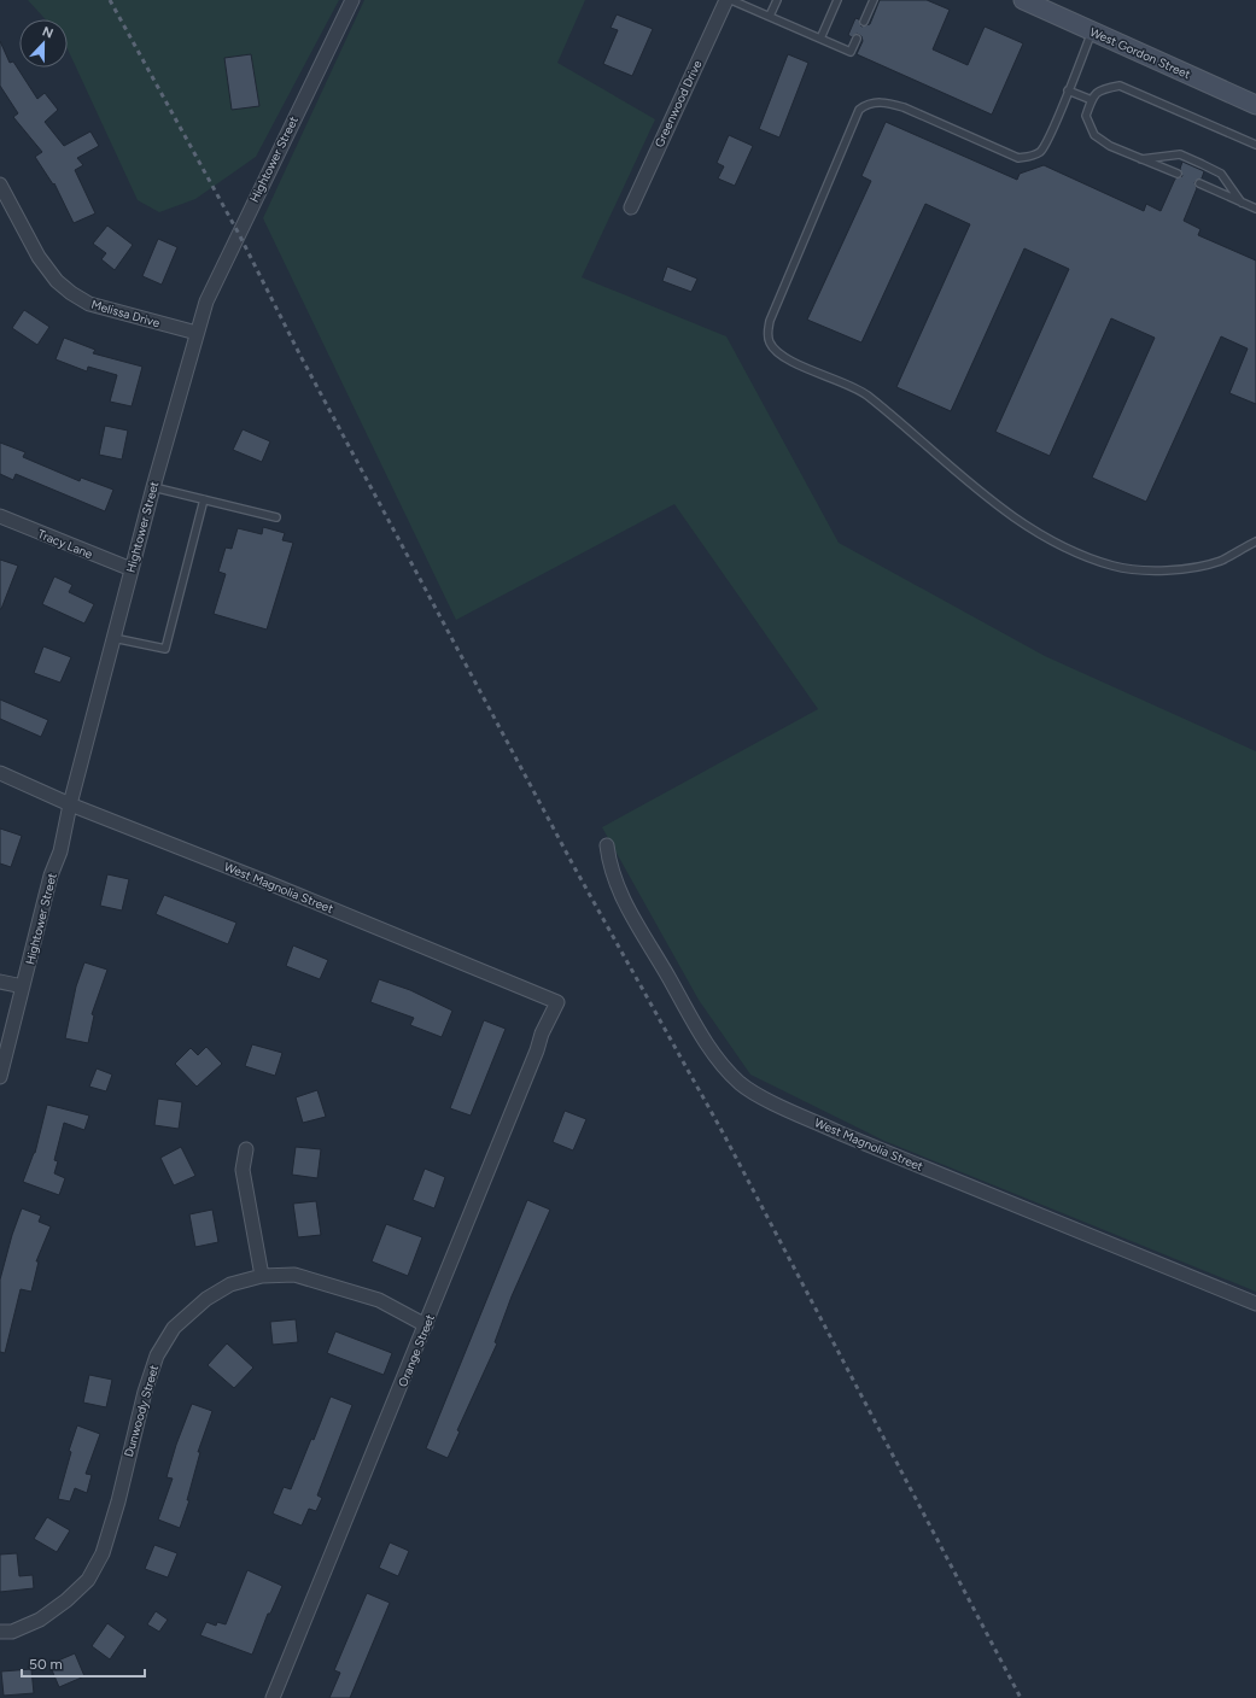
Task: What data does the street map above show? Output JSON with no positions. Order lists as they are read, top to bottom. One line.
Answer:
{"streets":{"street":["West Gordon Street","Greenwood Drive","Hightower Street","Melissa Drive","Tracy Lane","West Magnolia Street","Orange Street","Dunwoody Street"]},"crossings":[["Hightower Street","Melissa Drive"],["Hightower Street","Tracy Lane"],["Hightower Street","West Magnolia Street"],["West Magnolia Street","Orange Street"],["Orange Street","Dunwoody Street"]],"scale_bar":"50 m","north":"top"}
